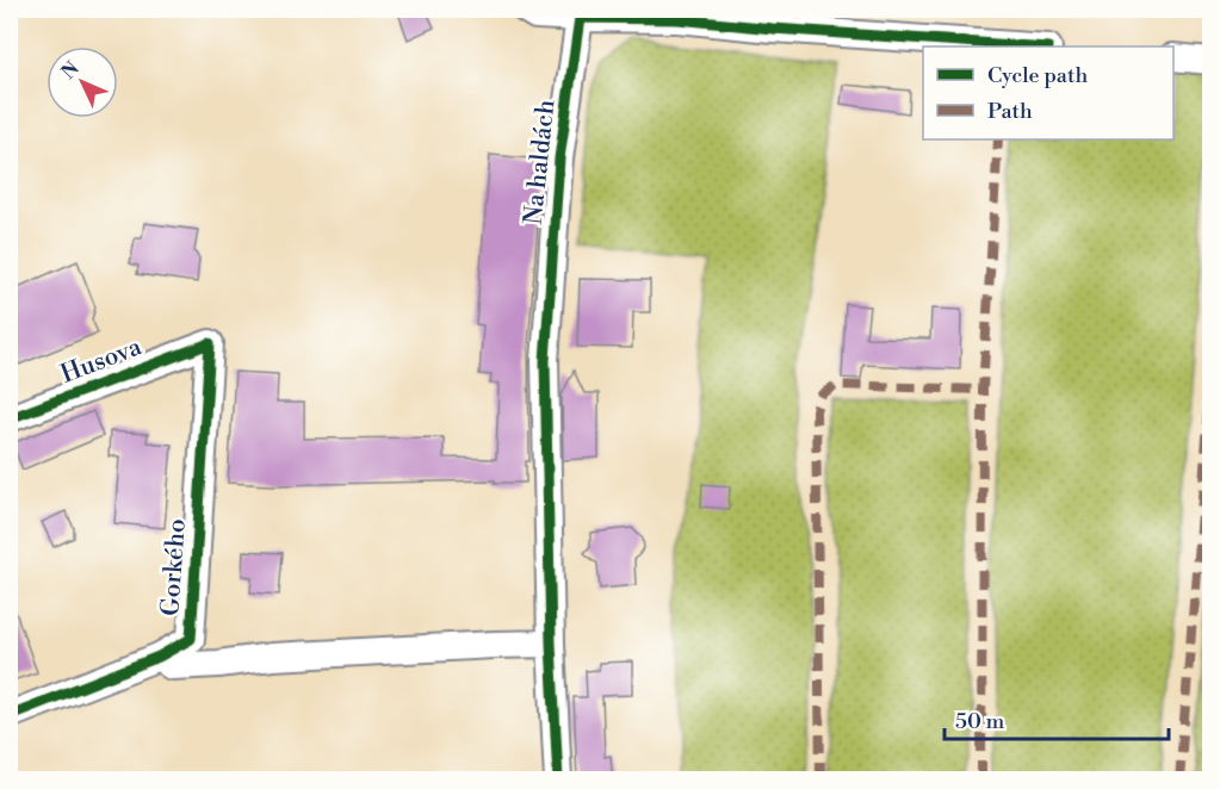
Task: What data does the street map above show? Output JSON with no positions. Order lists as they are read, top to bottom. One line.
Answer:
{"streets":{"street":["Na haldách","Husova","Gorkého"]},"crossings":[["Husova","Gorkého"]],"legend":["Cycle path","Path"],"scale_bar":"50 m","north":"top left"}
